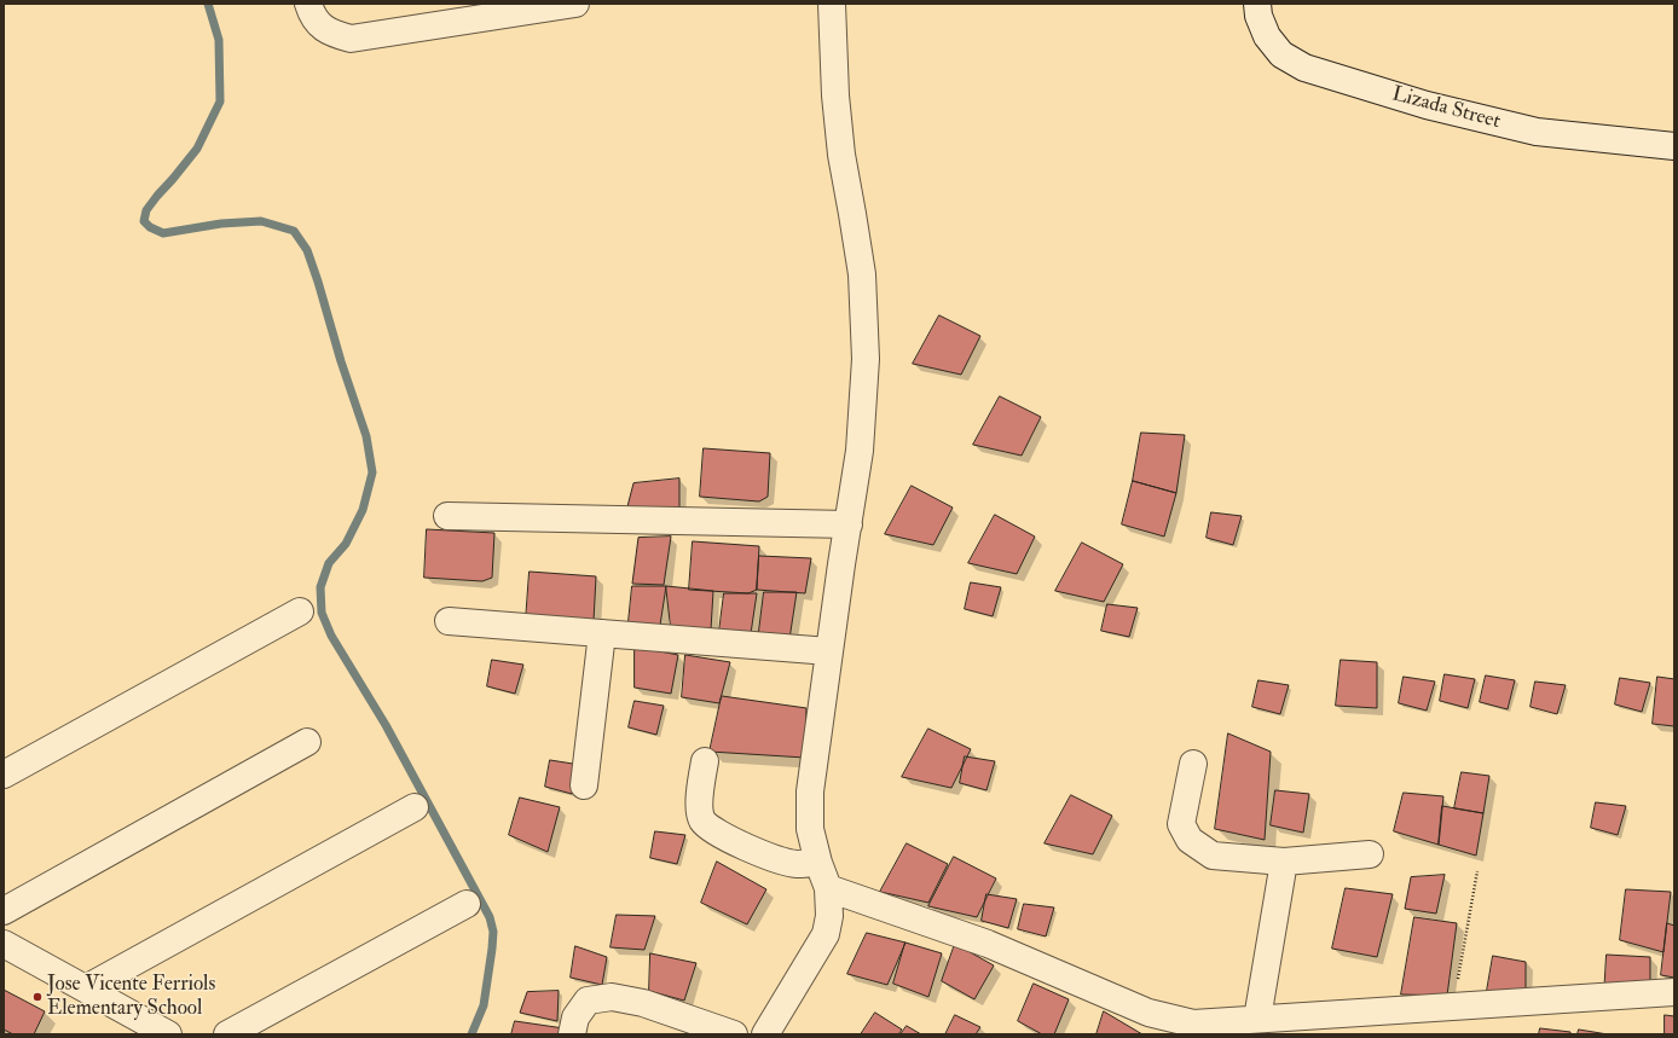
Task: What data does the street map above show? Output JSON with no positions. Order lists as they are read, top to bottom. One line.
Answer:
{"streets":{"street":["Lizada Street"]},"places":["Jose Vicente Ferriols Elementary School"]}
